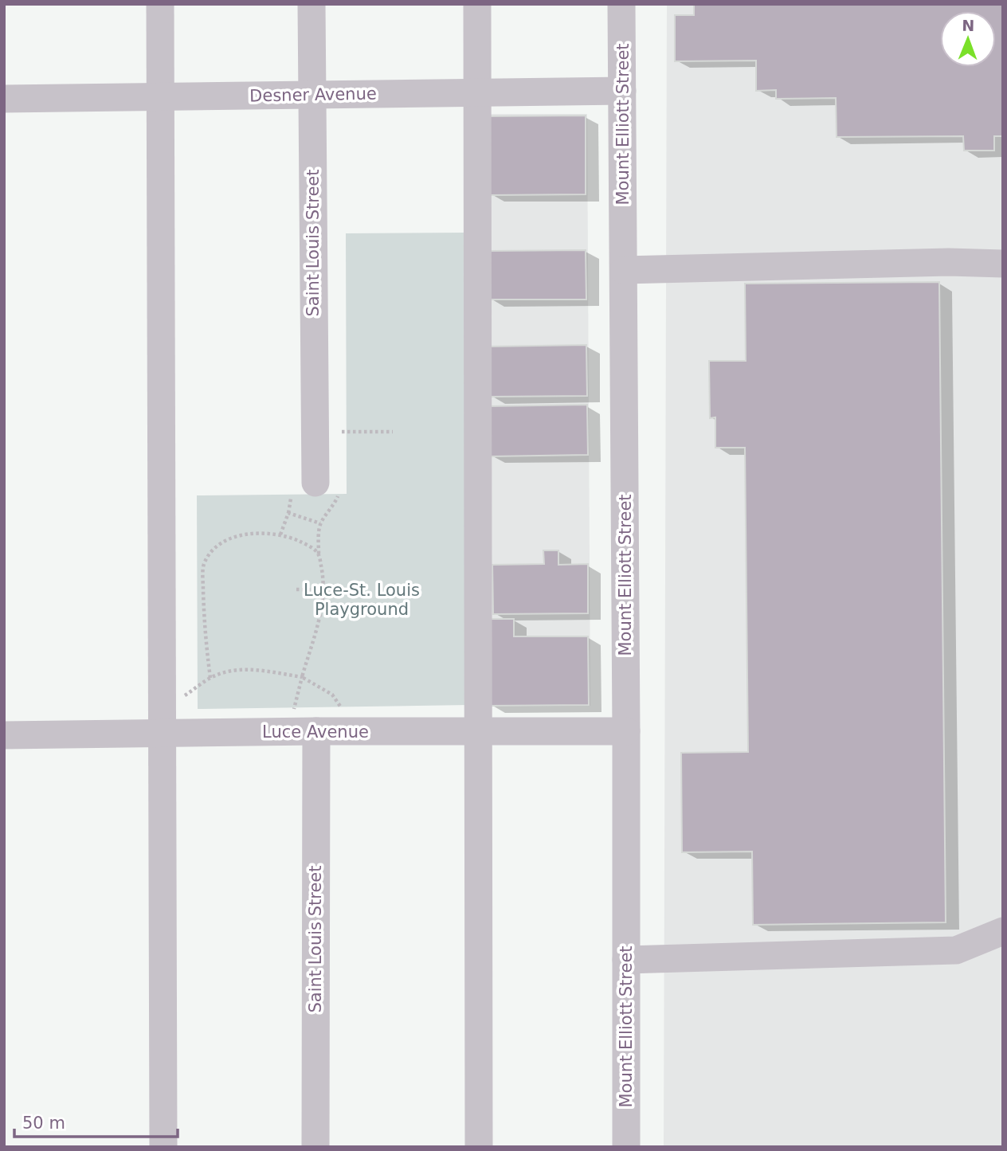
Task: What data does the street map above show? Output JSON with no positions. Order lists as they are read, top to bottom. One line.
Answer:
{"streets":{"street":["Desner Avenue","Mount Elliott Street","Saint Louis Street","Luce Avenue"]},"crossings":[["Desner Avenue","Mount Elliott Street"],["Desner Avenue","Saint Louis Street"],["Mount Elliott Street","Luce Avenue"],["Saint Louis Street","Luce Avenue"]],"parks":["Luce-St. Louis Playground"],"scale_bar":"50 m","north":"top"}
